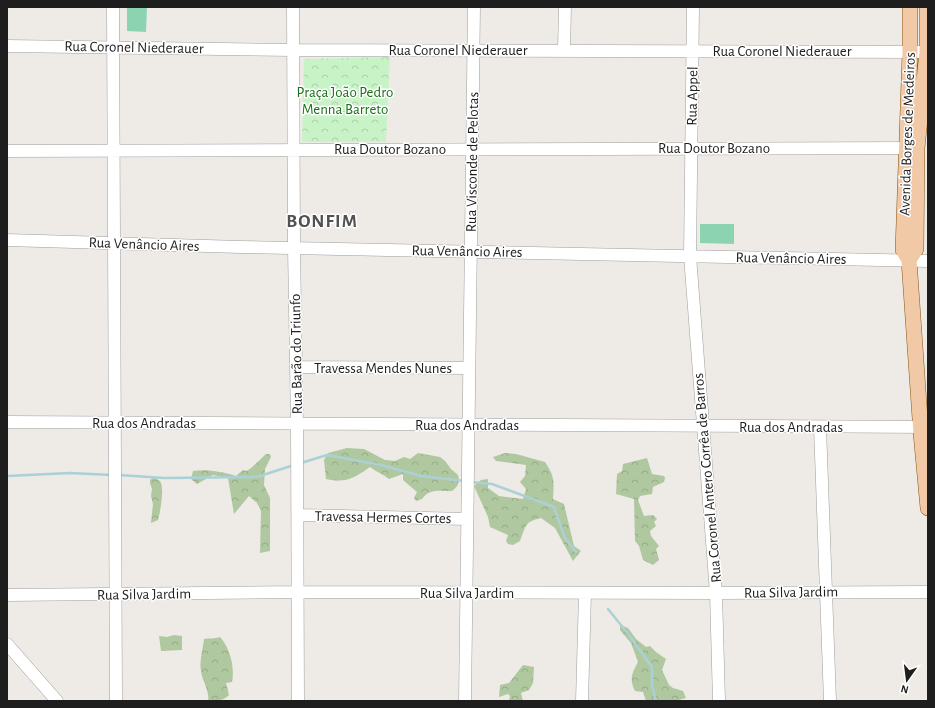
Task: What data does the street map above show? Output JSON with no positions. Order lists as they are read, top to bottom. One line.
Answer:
{"streets":{"main road":["Avenida Borges de Medeiros"],"street":["Rua Coronel Niederauer","Rua Appel","Rua Doutor Bozano","Rua Visconde de Pelotas","Rua Venâncio Aires","Rua Barão do Triunfo","Travessa Mendes Nunes","Rua dos Andradas","Rua Coronel Antero Corrêa de Barros","Travessa Hermes Cortes","Rua Silva Jardim"]},"crossings":[["Rua Coronel Niederauer","Rua Appel"],["Rua Coronel Niederauer","Avenida Borges de Medeiros"],["Rua Coronel Niederauer","Rua Visconde de Pelotas"],["Rua Coronel Niederauer","Rua Barão do Triunfo"],["Rua Appel","Rua Doutor Bozano"],["Rua Appel","Rua Venâncio Aires"],["Rua Appel","Rua Coronel Antero Corrêa de Barros"],["Avenida Borges de Medeiros","Rua Doutor Bozano"],["Avenida Borges de Medeiros","Rua Venâncio Aires"],["Avenida Borges de Medeiros","Rua dos Andradas"],["Rua Doutor Bozano","Rua Visconde de Pelotas"],["Rua Doutor Bozano","Rua Barão do Triunfo"],["Rua Visconde de Pelotas","Rua Venâncio Aires"],["Rua Visconde de Pelotas","Travessa Mendes Nunes"],["Rua Visconde de Pelotas","Rua dos Andradas"],["Rua Visconde de Pelotas","Travessa Hermes Cortes"],["Rua Visconde de Pelotas","Rua Silva Jardim"],["Rua Venâncio Aires","Rua Barão do Triunfo"],["Rua Venâncio Aires","Rua Coronel Antero Corrêa de Barros"],["Rua Barão do Triunfo","Travessa Mendes Nunes"],["Rua Barão do Triunfo","Rua dos Andradas"],["Rua Barão do Triunfo","Travessa Hermes Cortes"],["Rua Barão do Triunfo","Rua Silva Jardim"],["Rua dos Andradas","Rua Coronel Antero Corrêa de Barros"],["Rua Coronel Antero Corrêa de Barros","Rua Silva Jardim"]],"districts":["BONFIM"],"parks":["Praça João Pedro Menna Barreto"],"north":"bottom"}
